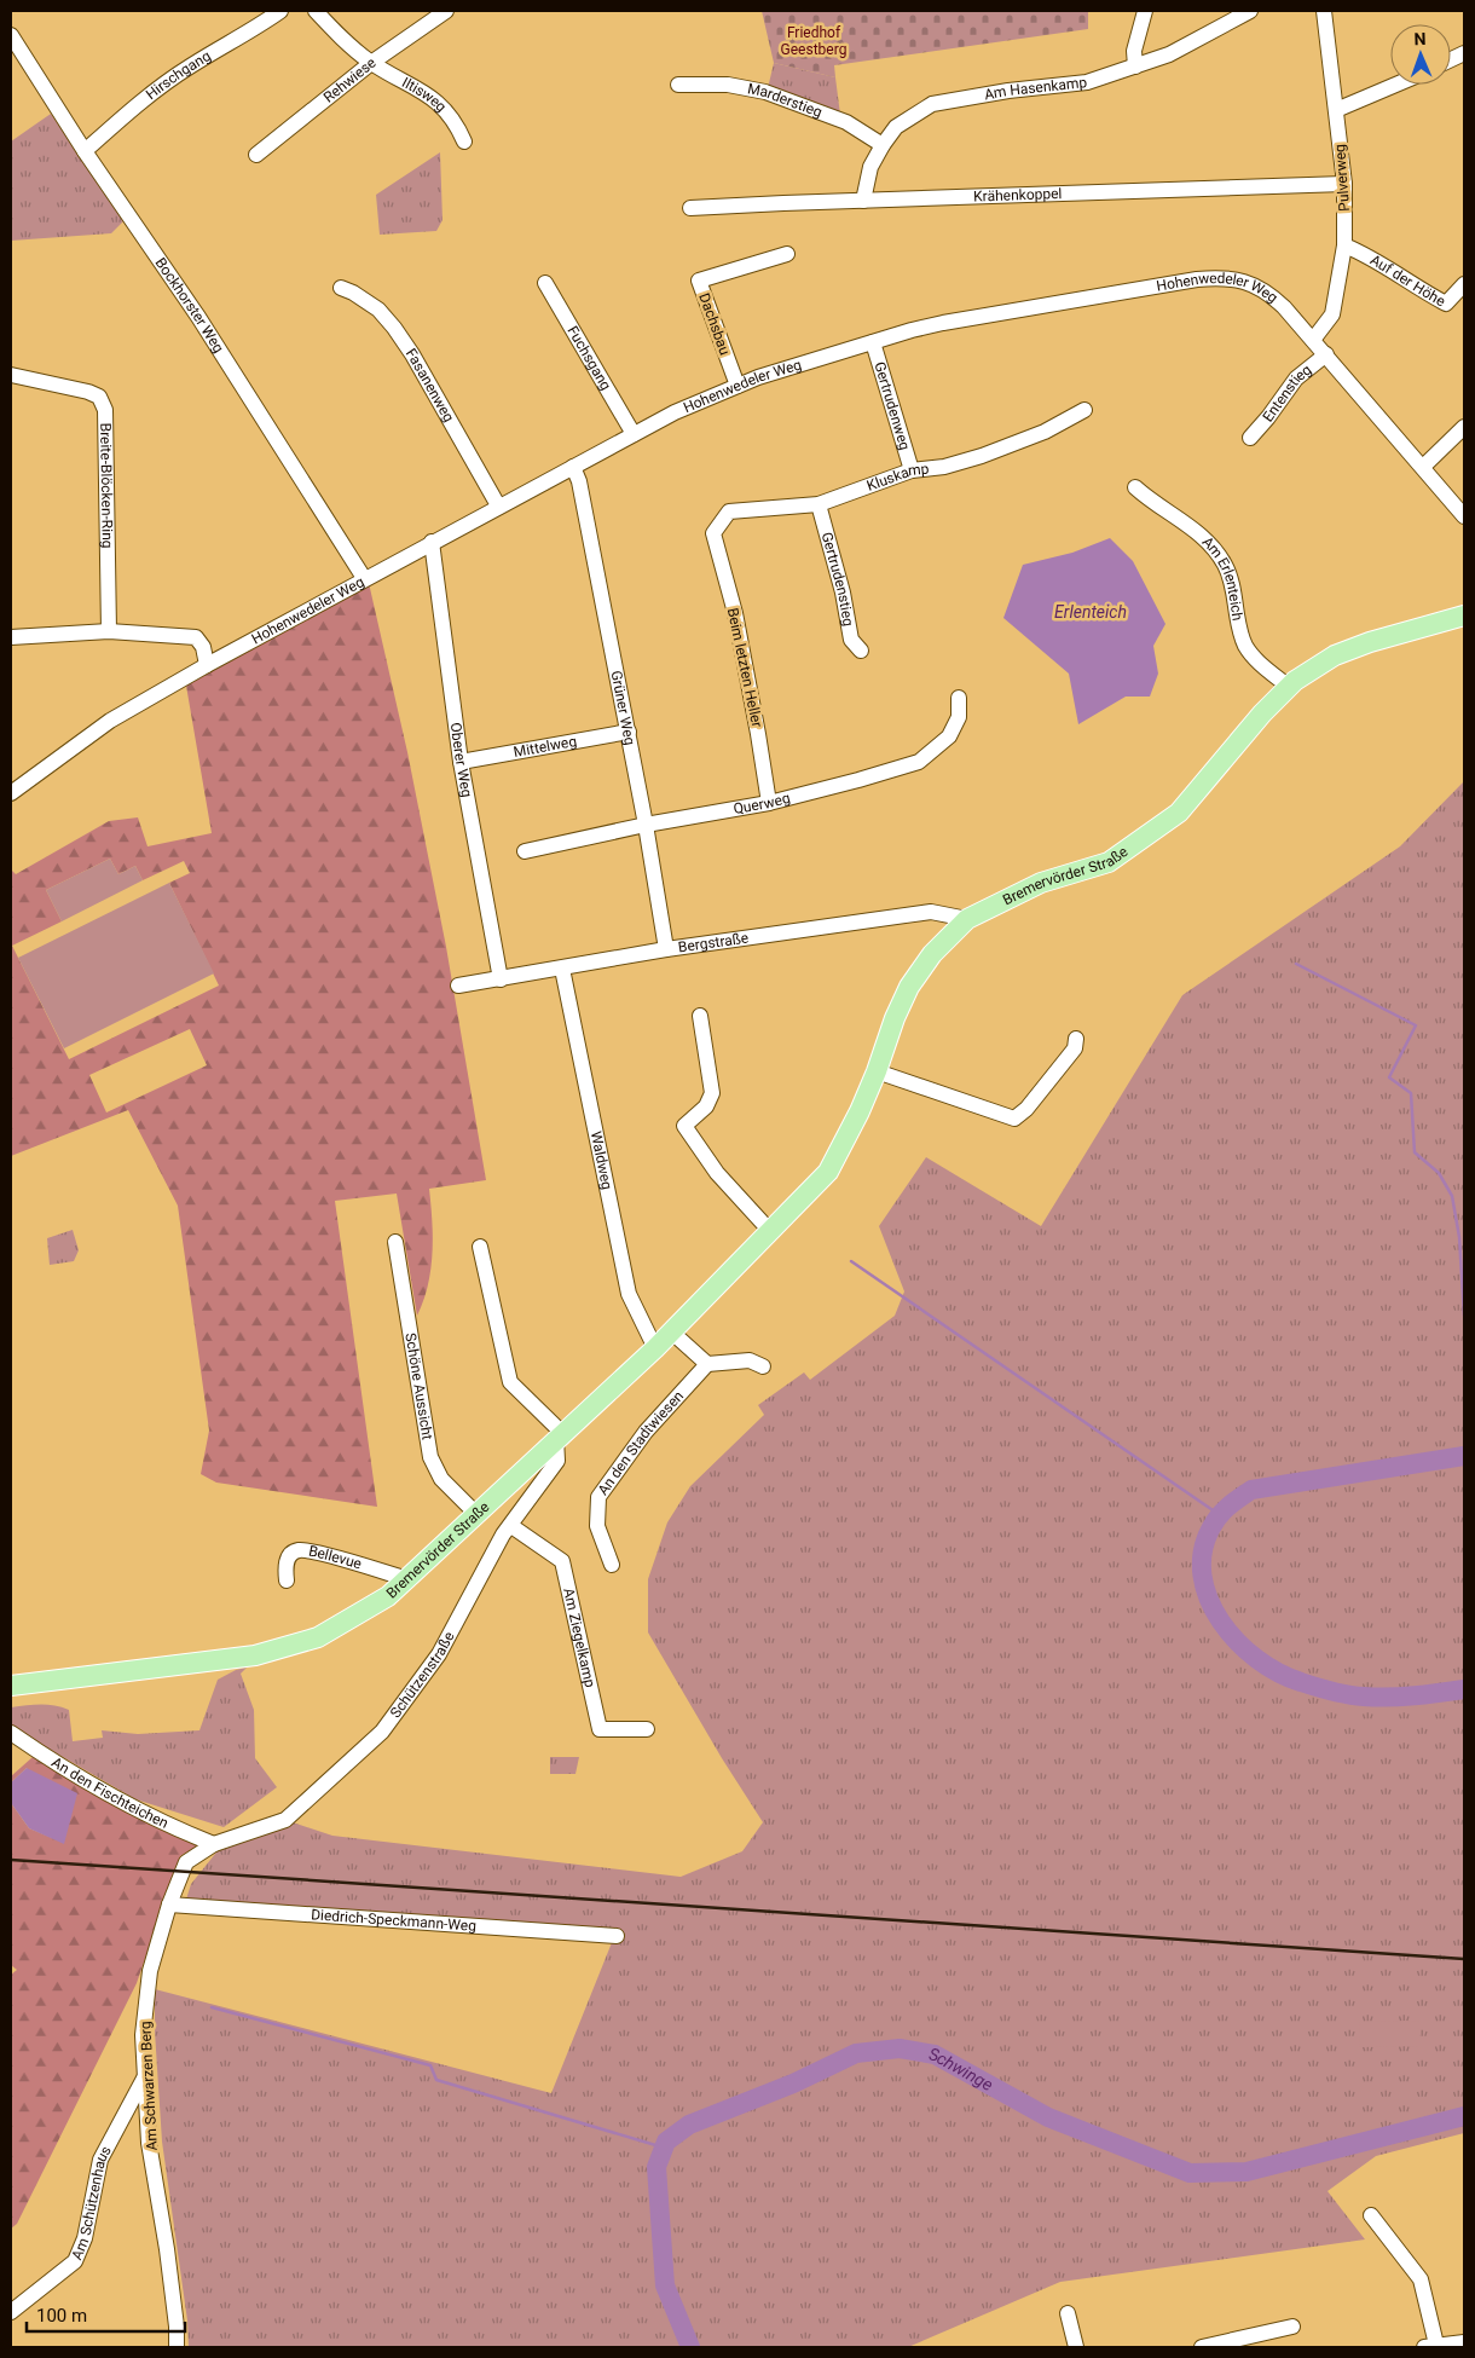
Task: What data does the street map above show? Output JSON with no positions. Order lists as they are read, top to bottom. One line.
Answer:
{"streets":{"main road":["Bremervörder Straße"],"street":["Hirschgang","Rehwiese","Am Hasenkamp","Iltisweg","Marderstieg","Pulverweg","Krähenkoppel","Auf der Höhe","Hohenwedeler Weg","Bockhorster Weg","Dachsbau","Fuchsgang","Fasanenweg","Entenstieg","Gertrudenweg","Kluskamp","Breite-Blöcken-Ring","Gertrudenstieg","Am Erlenteich","Beim letzten Heller","Grüner Weg","Mittelweg","Oberer Weg","Querweg","Bergstraße","Waldweg","Schöne Aussicht","An den Stadtwiesen","Bellevue","Am Ziegelkamp","Schützenstraße","An den Fischteichen","Diedrich-Speckmann-Weg","Am Schwarzen Berg","Am Schützenhaus"]},"crossings":[["Hirschgang","Bockhorster Weg"],["Rehwiese","Iltisweg"],["Am Hasenkamp","Marderstieg"],["Am Hasenkamp","Krähenkoppel"],["Pulverweg","Krähenkoppel"],["Pulverweg","Auf der Höhe"],["Pulverweg","Hohenwedeler Weg"],["Hohenwedeler Weg","Bockhorster Weg"],["Hohenwedeler Weg","Dachsbau"],["Hohenwedeler Weg","Fuchsgang"],["Hohenwedeler Weg","Fasanenweg"],["Hohenwedeler Weg","Entenstieg"],["Hohenwedeler Weg","Gertrudenweg"],["Hohenwedeler Weg","Grüner Weg"],["Hohenwedeler Weg","Oberer Weg"],["Gertrudenweg","Kluskamp"],["Kluskamp","Gertrudenstieg"],["Kluskamp","Beim letzten Heller"],["Am Erlenteich","Bremervörder Straße"],["Beim letzten Heller","Querweg"],["Grüner Weg","Mittelweg"],["Grüner Weg","Querweg"],["Grüner Weg","Bergstraße"],["Mittelweg","Oberer Weg"],["Oberer Weg","Bergstraße"],["Bremervörder Straße","Bergstraße"],["Bremervörder Straße","Waldweg"],["Bremervörder Straße","Schöne Aussicht"],["Bremervörder Straße","Bellevue"],["Bremervörder Straße","Schützenstraße"],["Bergstraße","Waldweg"],["Am Ziegelkamp","Schützenstraße"],["Schützenstraße","An den Fischteichen"],["Schützenstraße","Am Schwarzen Berg"],["An den Fischteichen","Am Schwarzen Berg"],["Diedrich-Speckmann-Weg","Am Schwarzen Berg"],["Am Schwarzen Berg","Am Schützenhaus"]],"water":["Erlenteich","Schwinge"],"parks":["Friedhof Geestberg"],"scale_bar":"100 m","north":"top"}
